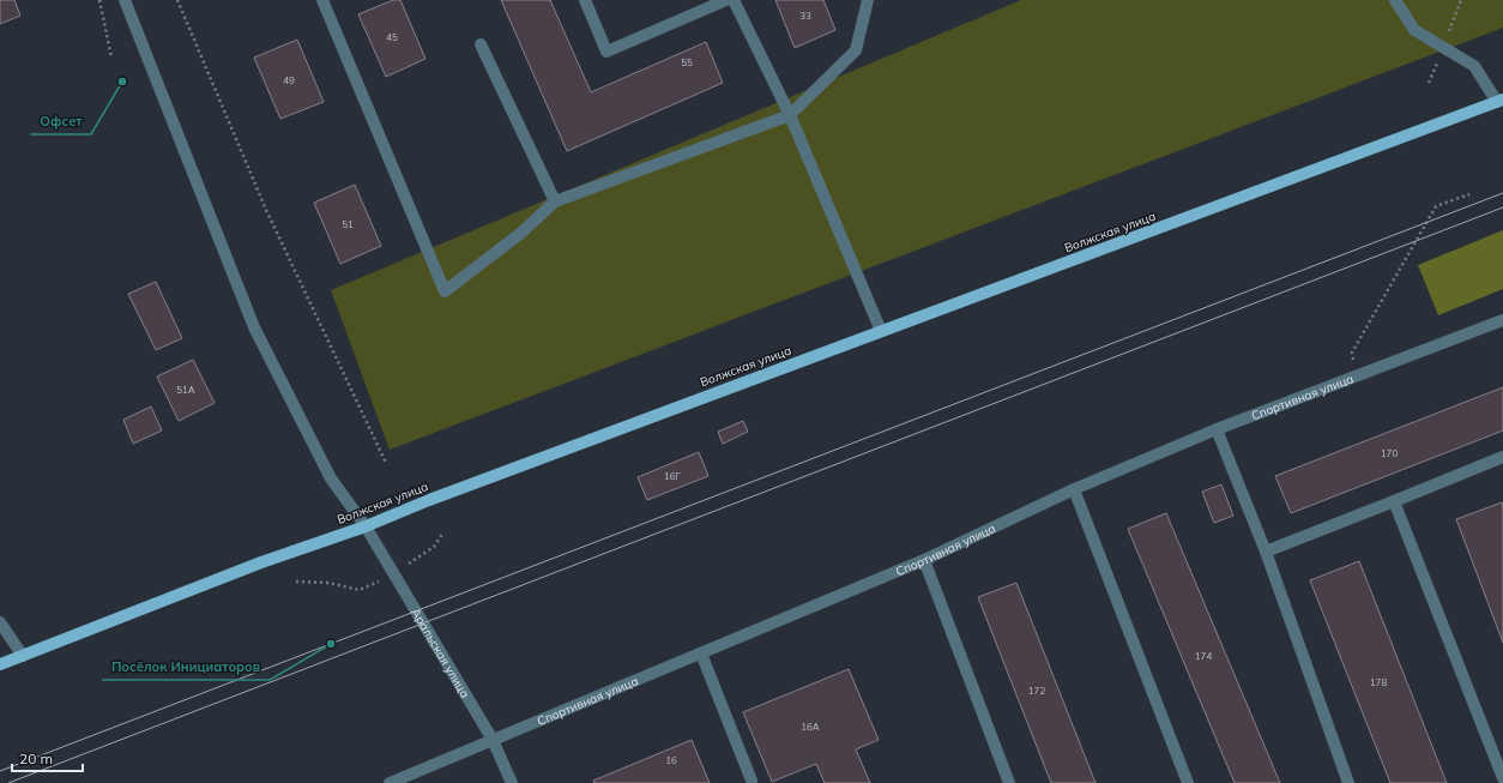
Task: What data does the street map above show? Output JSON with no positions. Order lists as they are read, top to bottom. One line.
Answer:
{"streets":{"main road":["Волжская улица"],"street":["Спортивная улица","Аральская улица"]},"crossings":[["Волжская улица","Аральская улица"],["Спортивная улица","Аральская улица"]],"places":["Офсет","Посёлок Инициаторов"],"house_numbers":["33","45","55","49","51","51А","170","16Г","174","178","172","16А","16"],"scale_bar":"20 m"}
